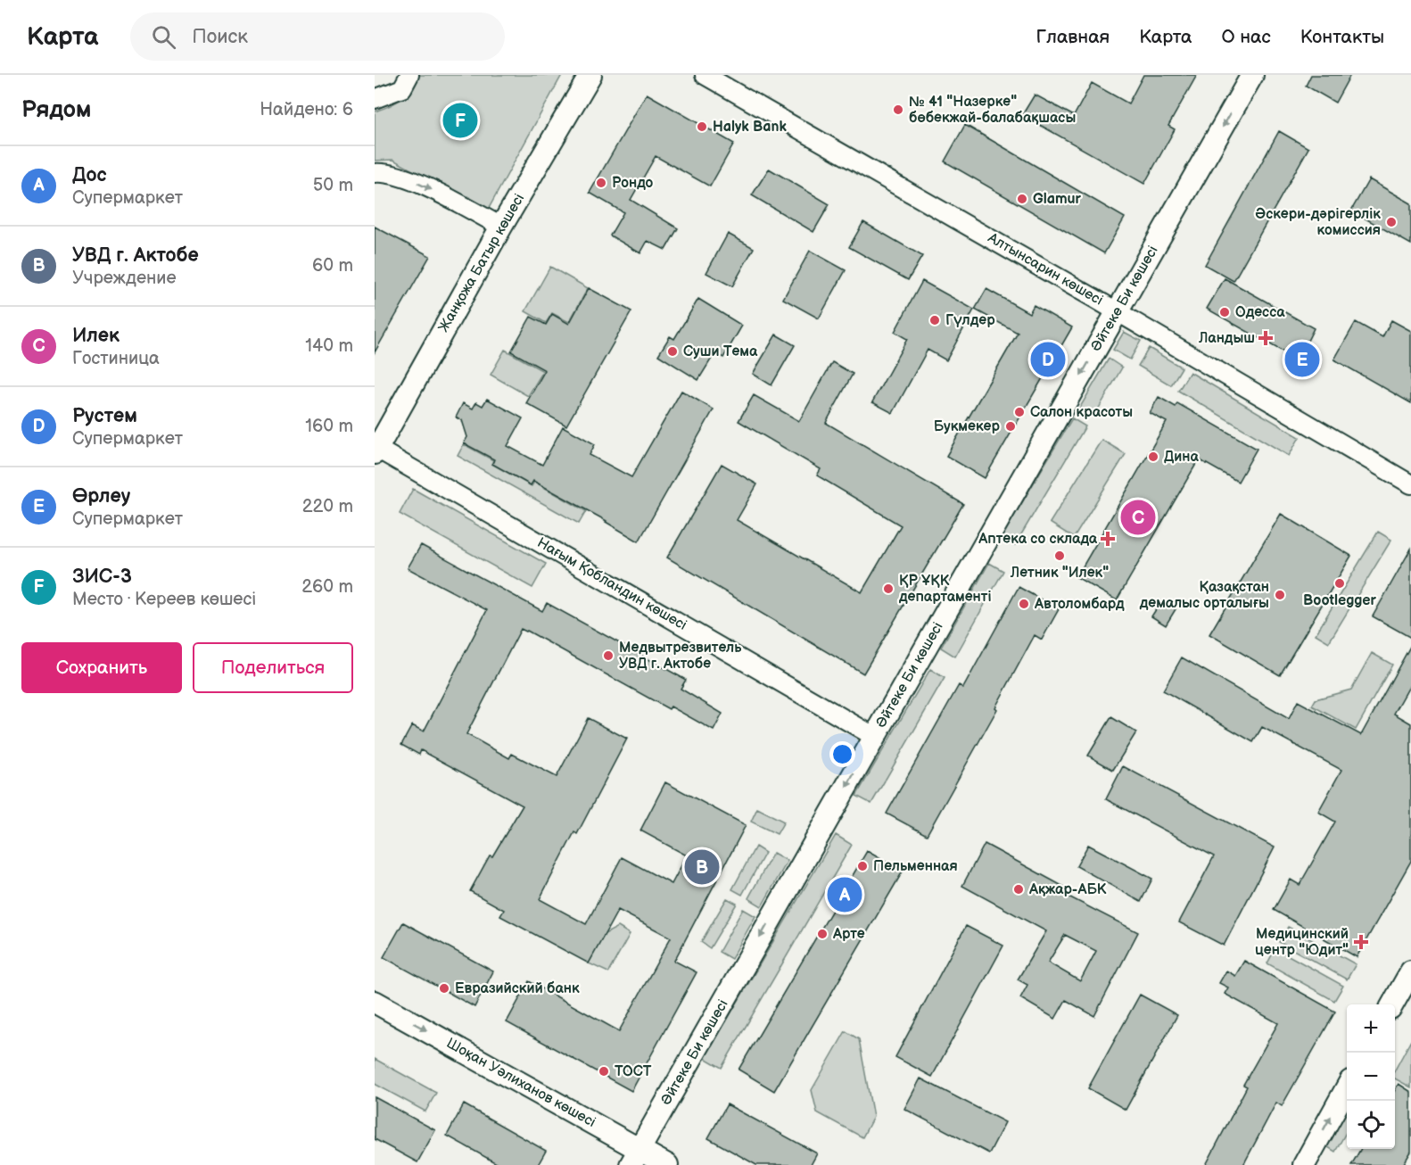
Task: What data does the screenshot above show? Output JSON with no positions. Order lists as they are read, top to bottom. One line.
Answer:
{"streets":{"street":["Жанқожа Батыр көшесі","Алтынсарин көшесі","Әйтеке Би көшесі","Нағым Қобландин көшесі","Шоқан Уәлиханов көшесі"]},"crossings":[["Жанқожа Батыр көшесі","Нағым Қобландин көшесі"],["Алтынсарин көшесі","Әйтеке Би көшесі"],["Әйтеке Би көшесі","Нағым Қобландин көшесі"],["Әйтеке Би көшесі","Шоқан Уәлиханов көшесі"]],"one_way":["Әйтеке Би көшесі","Шоқан Уәлиханов көшесі"],"places":{"other":["№ 41 \"Назерке\" бөбекжай-балабақшасы","Halyk Bank","Рондо","Glamur","Әскери-дәрігерлік комиссия","Одесса","Гүлдер","Суши Тема","Салон красоты","Букмекер","Дина","Летник \"Илек\"","Bootlegger","ҚР ҰҚК департаменті","Қазақстан демалыс орталығы","Автоломбард","Медвытрезвитель УВД г. Актобе","Пельменная","Ақжар-АБК","Арте","Евразийский банк","ТОСТ"],"health":["Ландыш","Аптека со склада","Медицинский центр \"Юдит\""]},"page":{"header":"Карта","search":"Поиск","nav":["Главная","Карта","О нас","Контакты"],"heading":["Рядом","Найдено: 6"],"pins":["F","D","E","C","B","A"],"list":[{"mark":"A","name":"Дос","note":"Супермаркет","value":"50 m"},{"mark":"B","name":"УВД г. Актобе","note":"Учреждение","value":"60 m"},{"mark":"C","name":"Илек","note":"Гостиница","value":"140 m"},{"mark":"D","name":"Рустем","note":"Супермаркет","value":"160 m"},{"mark":"E","name":"Өрлеу","note":"Супермаркет","value":"220 m"},{"mark":"F","name":"ЗИС-3","note":"Место · Кереев көшесі","value":"260 m"}],"buttons":["Сохранить","Поделиться"],"map_buttons":["+","−"]}}
